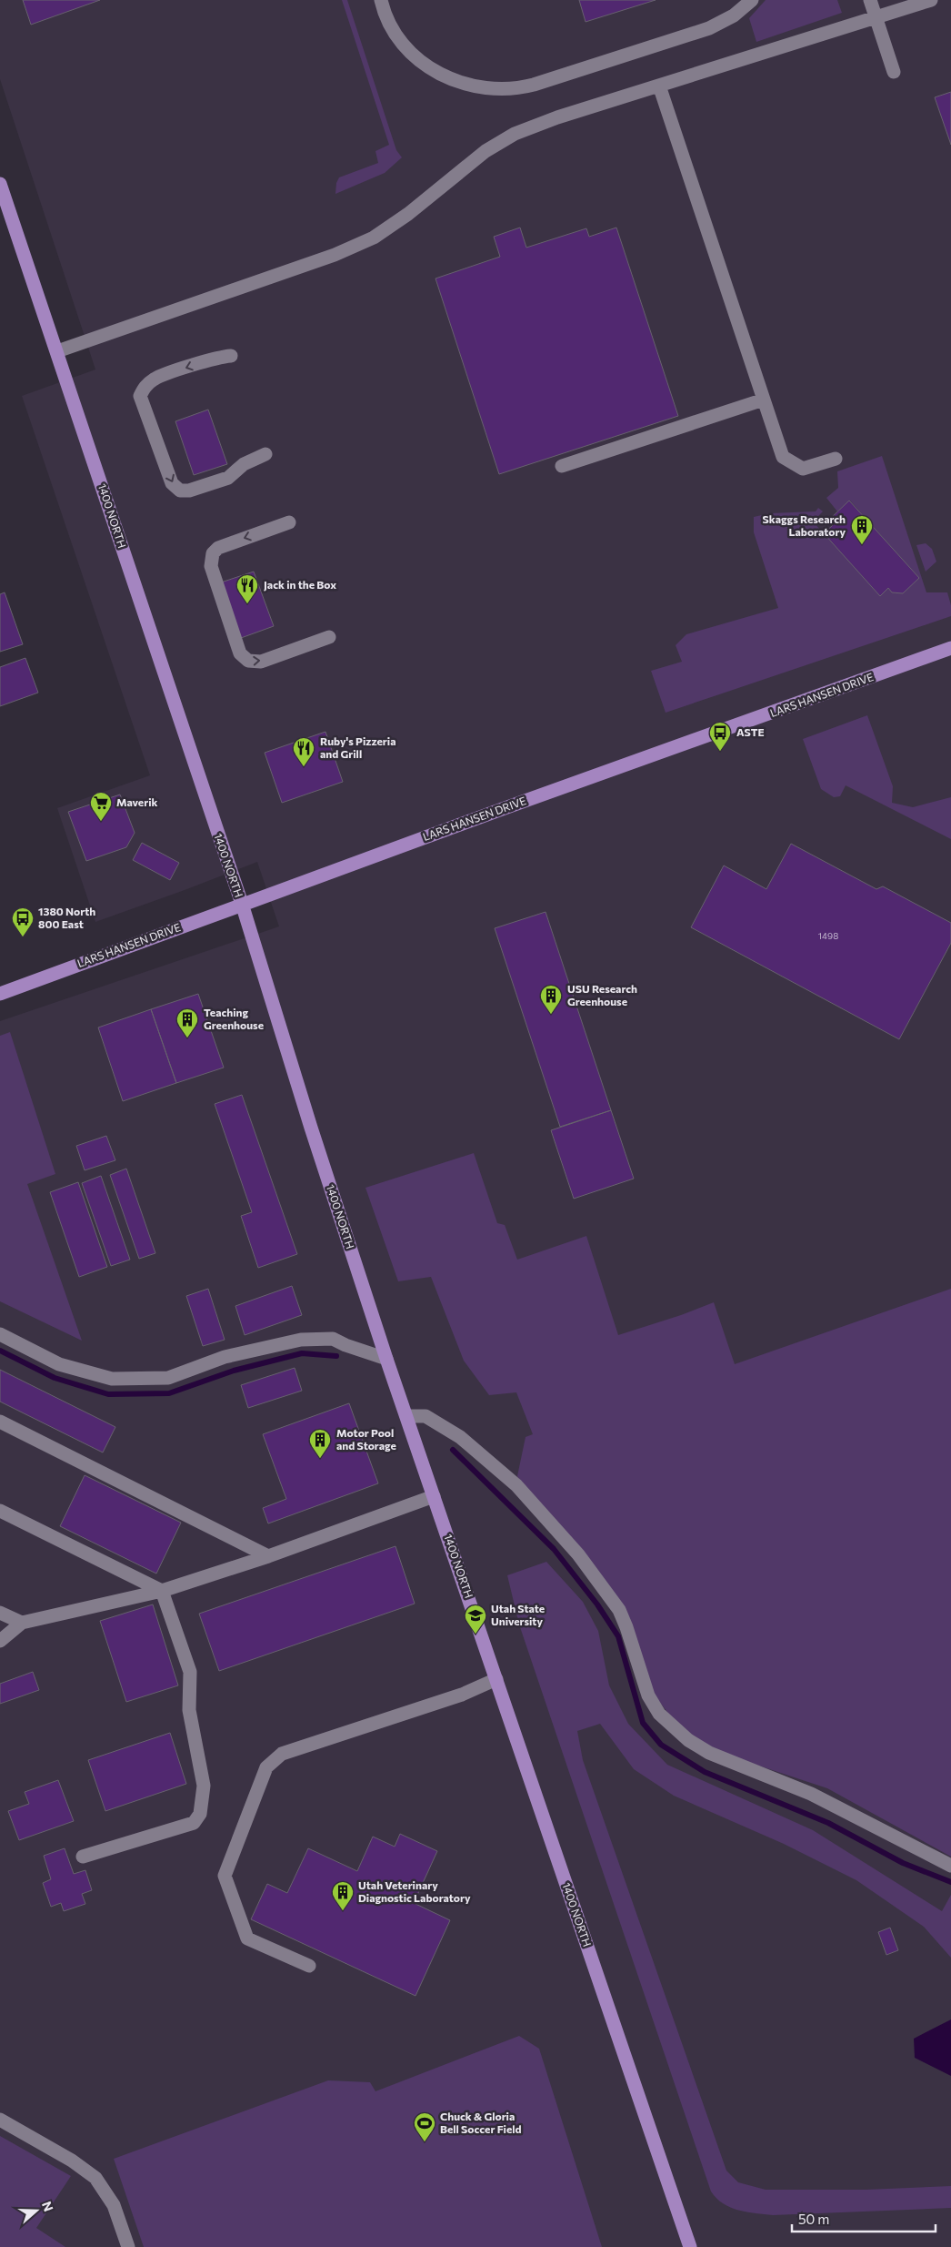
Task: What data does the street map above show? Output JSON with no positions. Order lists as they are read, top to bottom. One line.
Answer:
{"streets":{"main road":["1400 NORTH","LARS HANSEN DRIVE"]},"crossings":[["1400 NORTH","LARS HANSEN DRIVE"]],"places":{"building":["Skaggs Research Laboratory","USU Research Greenhouse","Teaching Greenhouse","Motor Pool and Storage","Utah Veterinary Diagnostic Laboratory"],"restaurant":["Jack in the Box","Ruby's Pizzeria and Grill"],"bus stop":["ASTE","1380 North 800 East"],"supermarket":["Maverik"],"school or university":["Utah State University"],"sports":["Chuck & Gloria Bell Soccer Field"]},"house_numbers":["1498"],"scale_bar":"50 m","north":"right"}
